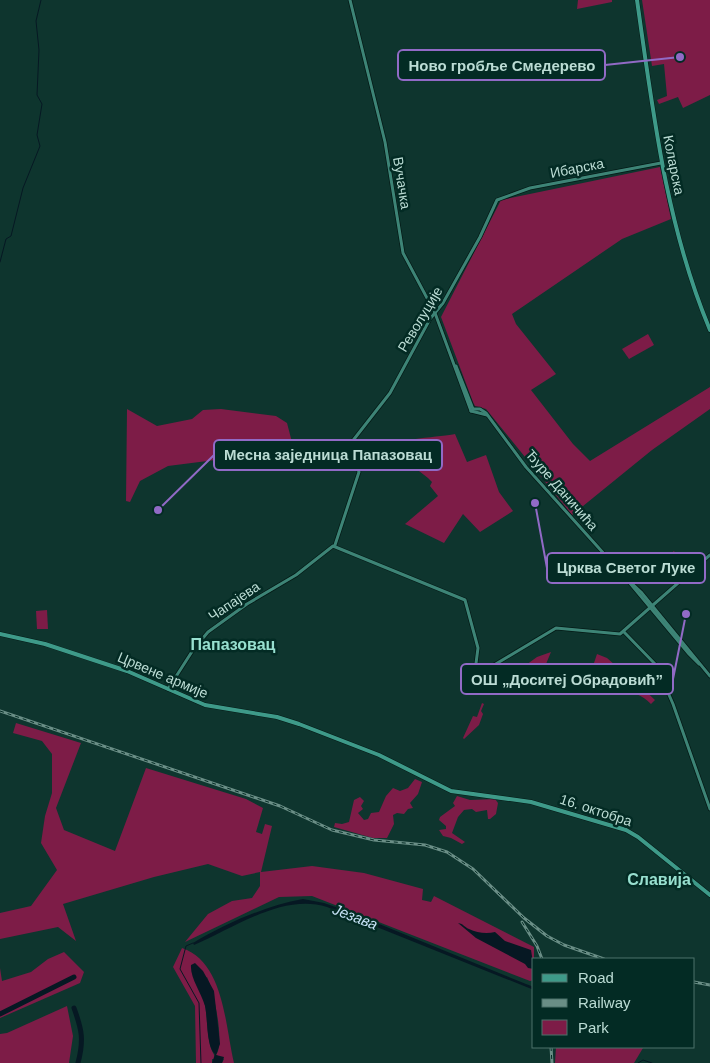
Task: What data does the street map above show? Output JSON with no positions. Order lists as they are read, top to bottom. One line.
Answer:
{"streets":{"main road":["Коларска","Црвене армије","16. октобра"],"street":["Ибарска","Вучачка","Револуције","Ђуре Даничића","Чапајева"]},"crossings":[["Коларска","Ибарска"],["Ибарска","Револуције"],["Вучачка","Револуције"],["Вучачка","Ђуре Даничића"],["Револуције","Чапајева"],["Чапајева","Црвене армије"],["Црвене армије","16. октобра"]],"districts":["Папазовац","Славија"],"water":["Језава"],"places":["Ново гробље Смедерево","Црква Светог Луке","Месна заједница Папазовац","ОШ „Доситеј Обрадовић”"],"legend":["Road","Railway","Park"]}
